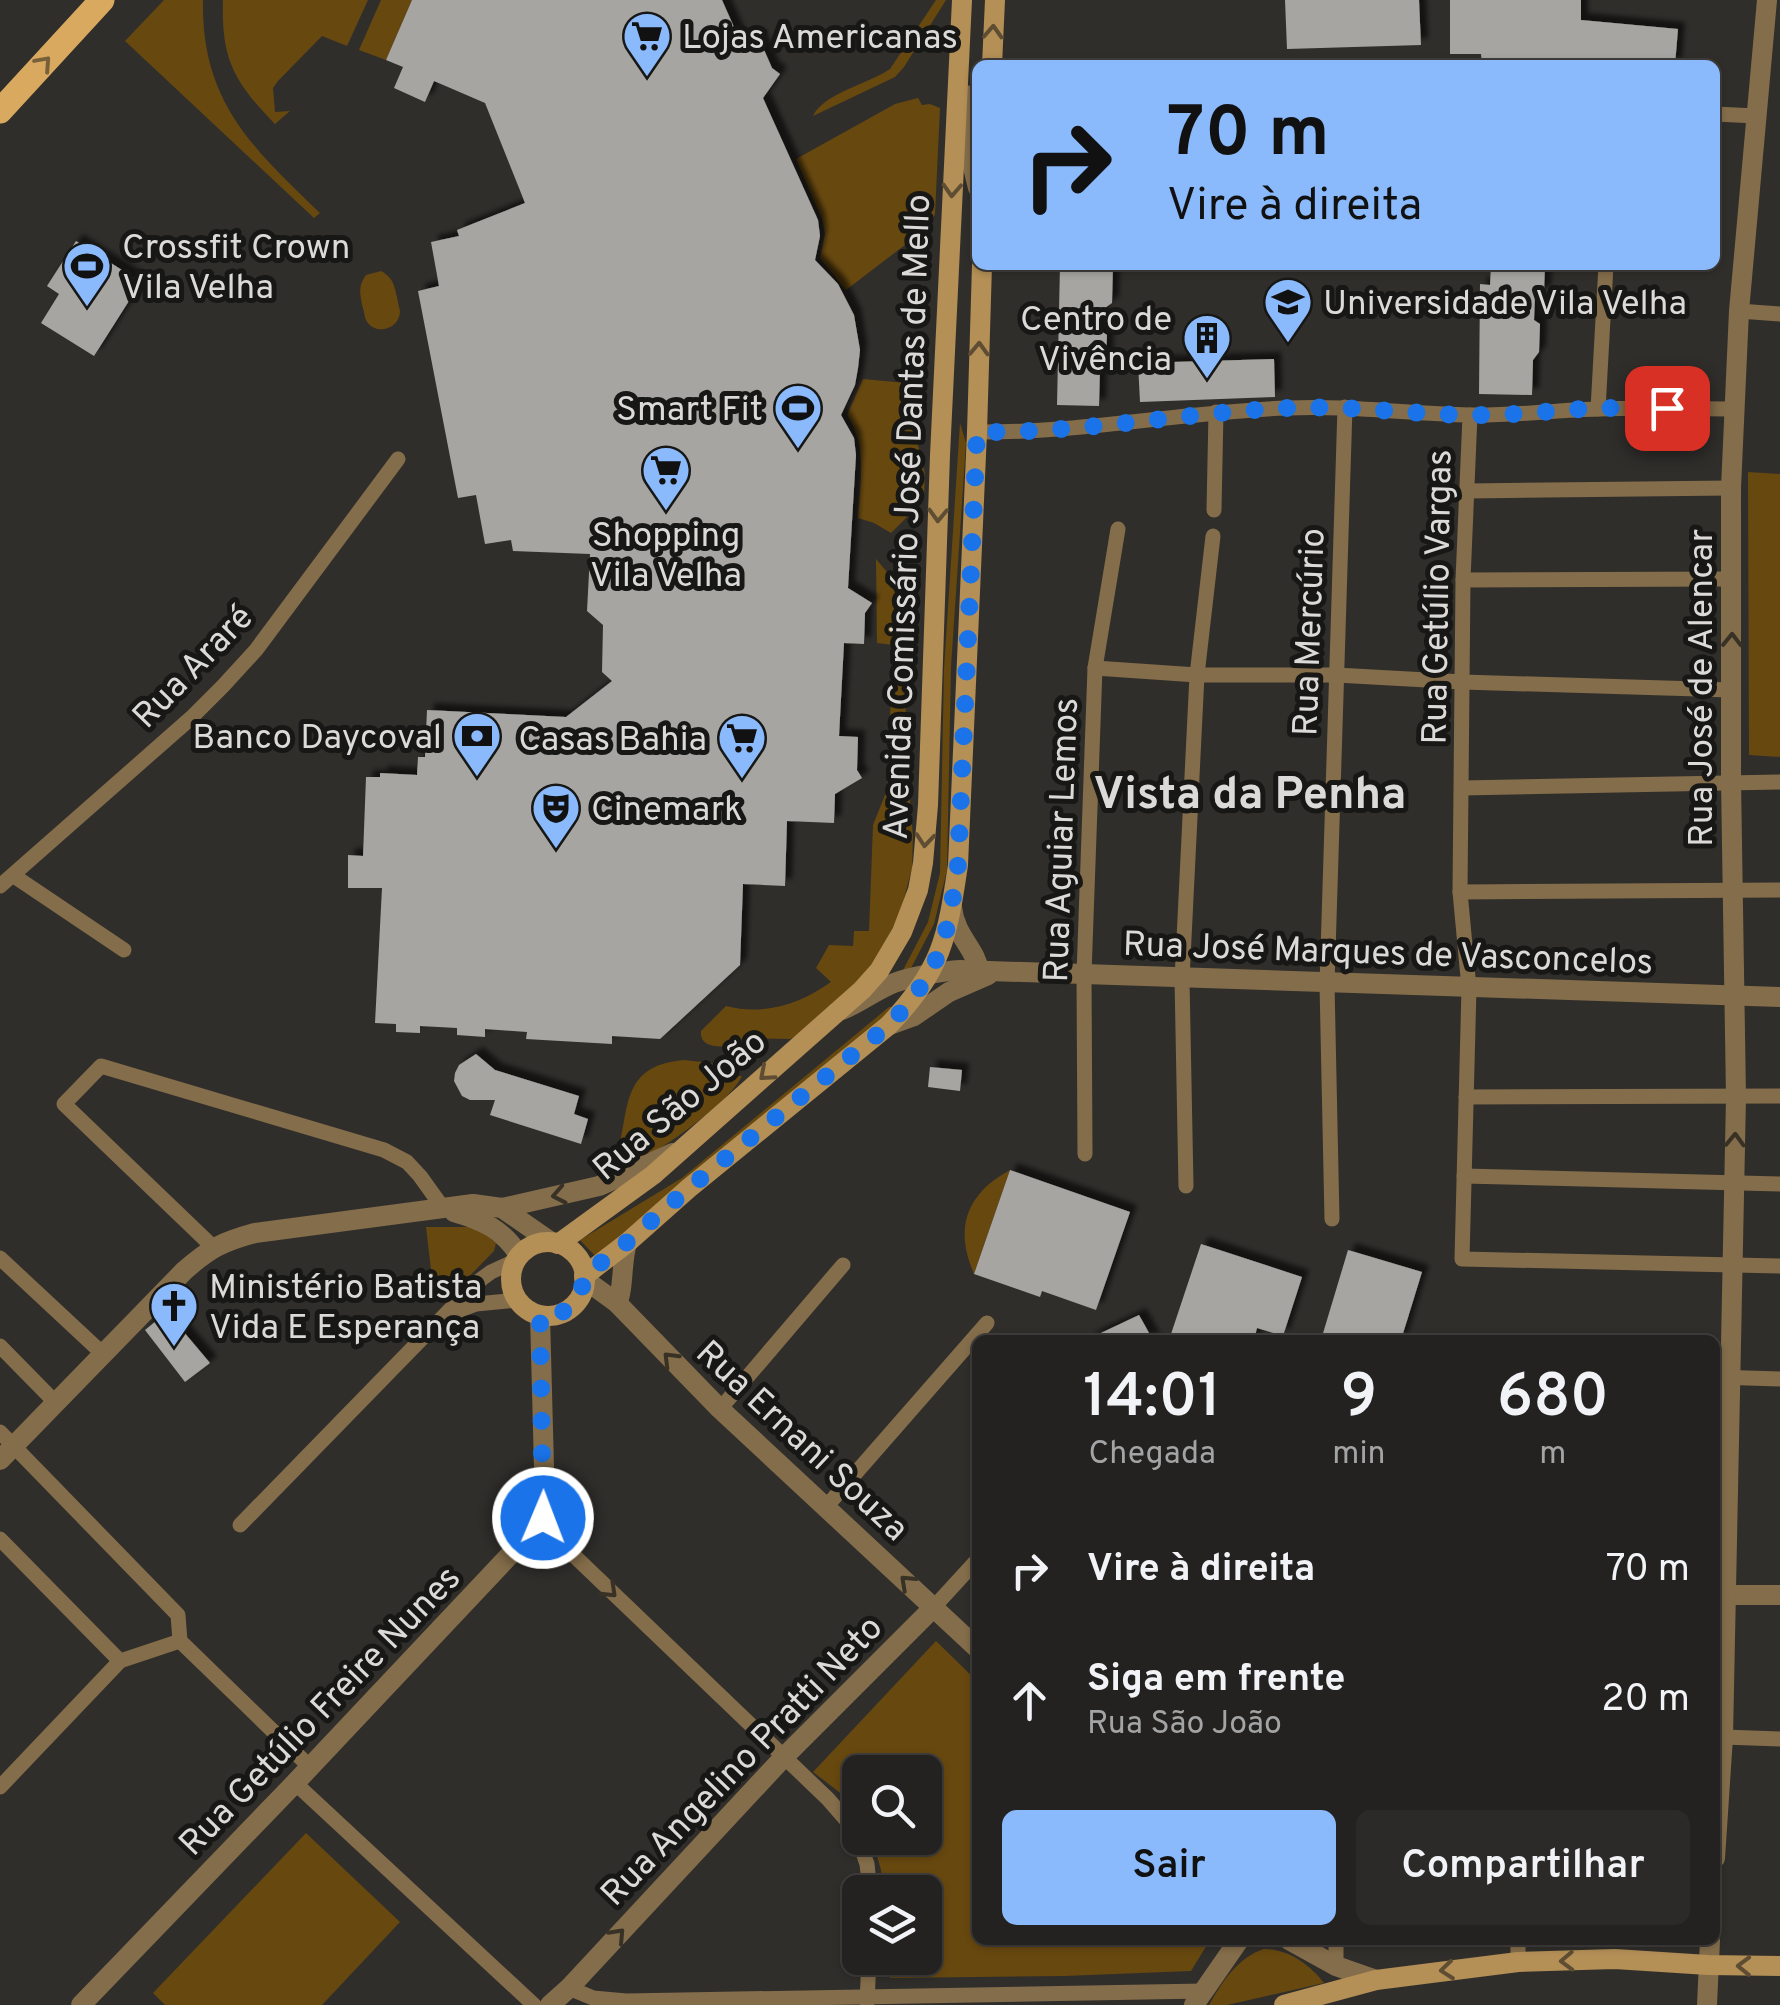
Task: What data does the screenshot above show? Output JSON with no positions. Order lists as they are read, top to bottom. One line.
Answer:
{"streets":{"main road":["Avenida Comissário José Dantas de Mello","Rua São João"],"street":["Rua Getúlio Vargas","Rua Mercúrio","Rua Araré","Rua José de Alencar","Rua Aguiar Lemos","Rua José Marques de Vasconcelos","Rua Ernani Souza","Rua Getúlio Freire Nunes","Rua Angelino Pratti Neto"]},"crossings":[["Avenida Comissário José Dantas de Mello","Rua José Marques de Vasconcelos"],["Avenida Comissário José Dantas de Mello","Rua São João"],["Rua Getúlio Vargas","Rua José de Alencar"],["Rua Getúlio Vargas","Rua José Marques de Vasconcelos"],["Rua Mercúrio","Rua José Marques de Vasconcelos"],["Rua José de Alencar","Rua José Marques de Vasconcelos"],["Rua Aguiar Lemos","Rua José Marques de Vasconcelos"],["Rua José Marques de Vasconcelos","Rua São João"],["Rua São João","Rua Ernani Souza"],["Rua Ernani Souza","Rua Angelino Pratti Neto"]],"one_way":["Rua Ernani Souza","Rua Angelino Pratti Neto"],"districts":["Vista da Penha"],"places":{"supermarket":["Lojas Americanas","Shopping Vila Velha","Casas Bahia"],"sports":["Crossfit Crown Vila Velha","Smart Fit"],"school or university":["Universidade Vila Velha"],"building":["Centro de Vivência"],"bank":["Banco Daycoval"],"theatre":["Cinemark"],"church":["Ministério Batista Vida E Esperança"]},"page":{"turn":["70 m","Vire à direita"],"eta":["14:01","Chegada","9","min","680","m"],"list":[{"name":"Vire à direita","value":"70 m"},{"name":"Siga em frente","note":"Rua São João","value":"20 m"}],"buttons":["Sair","Compartilhar"]}}
